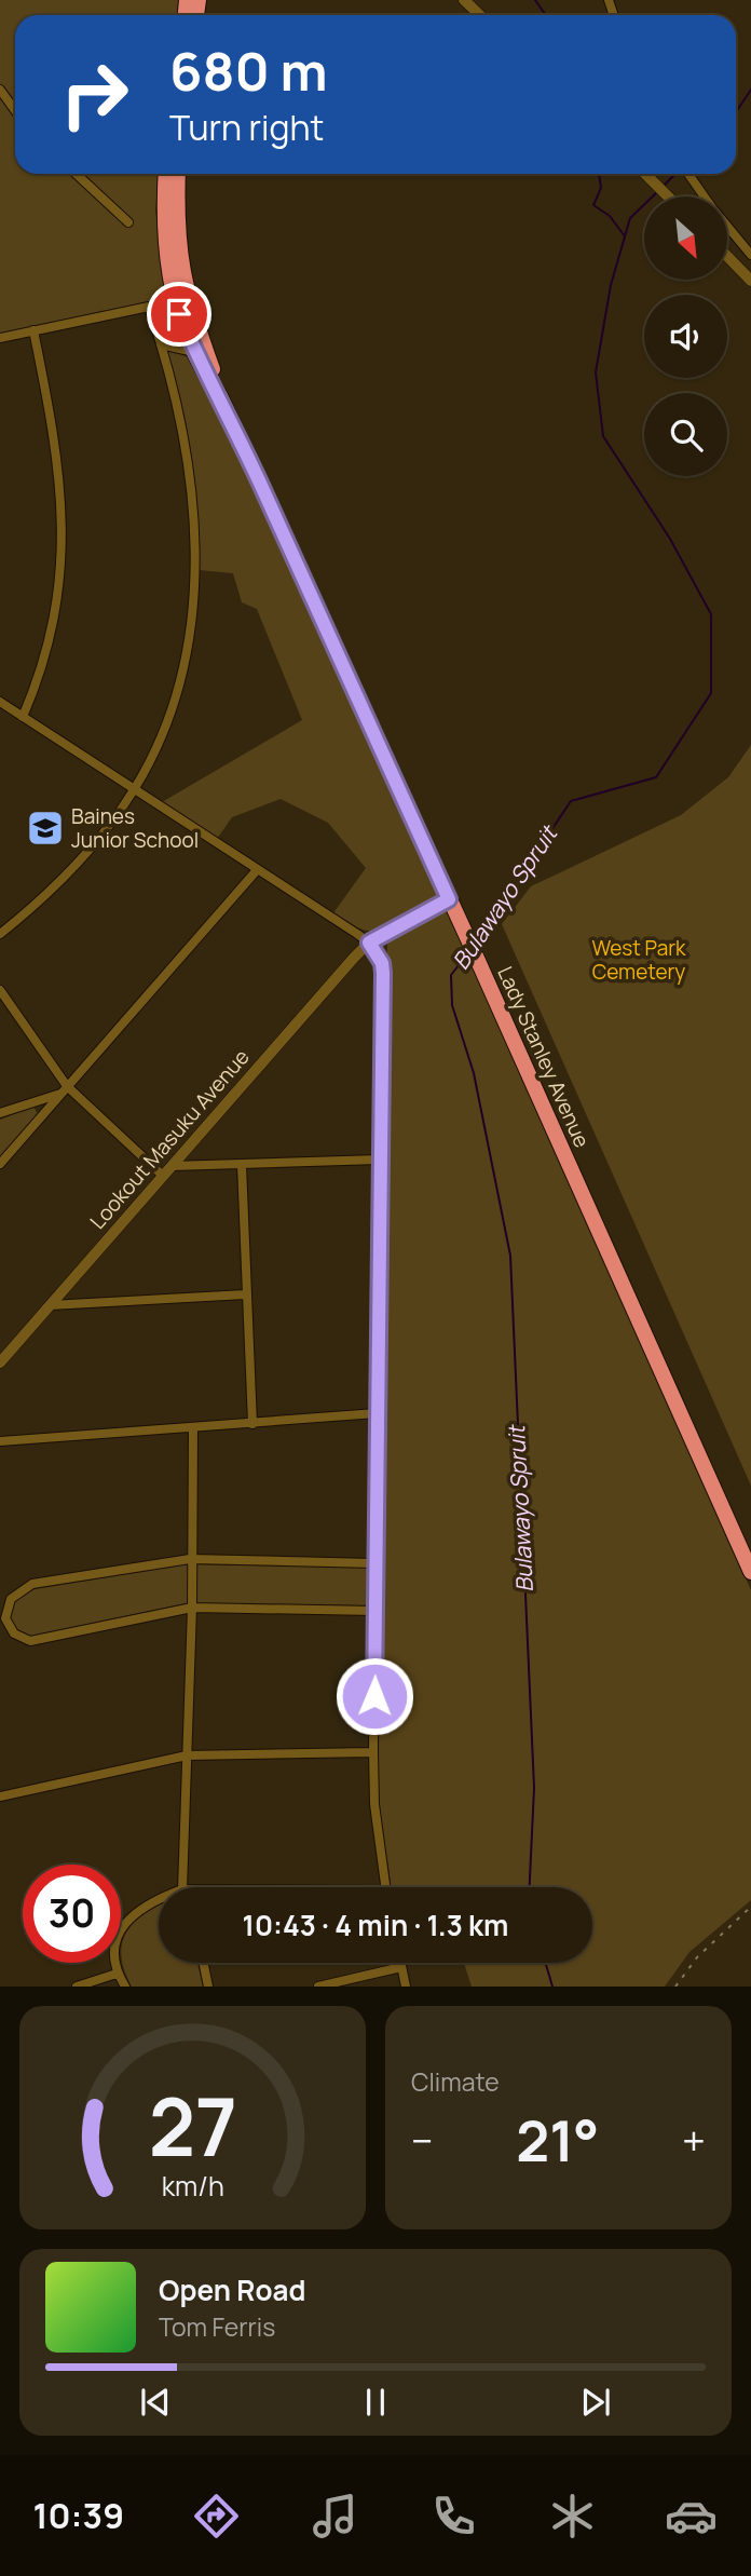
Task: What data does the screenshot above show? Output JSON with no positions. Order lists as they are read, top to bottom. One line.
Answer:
{"streets":{"highway":["Lady Stanley Avenue"],"street":["Lookout Masuku Avenue"]},"water":["Bulawayo Spruit"],"parks":["West Park Cemetery"],"places":{"school or university":["Baines Junior School"]},"north":"bottom right","page":{"turn":["680 m","Turn right"],"limit":"30","trip":"10:43 · 4 min · 1.3 km","tile":"Climate","heat":["−","21°","+"],"song":["Open Road","Tom Ferris"],"tabs":"10:39","gauge":["27","km/h"]}}
